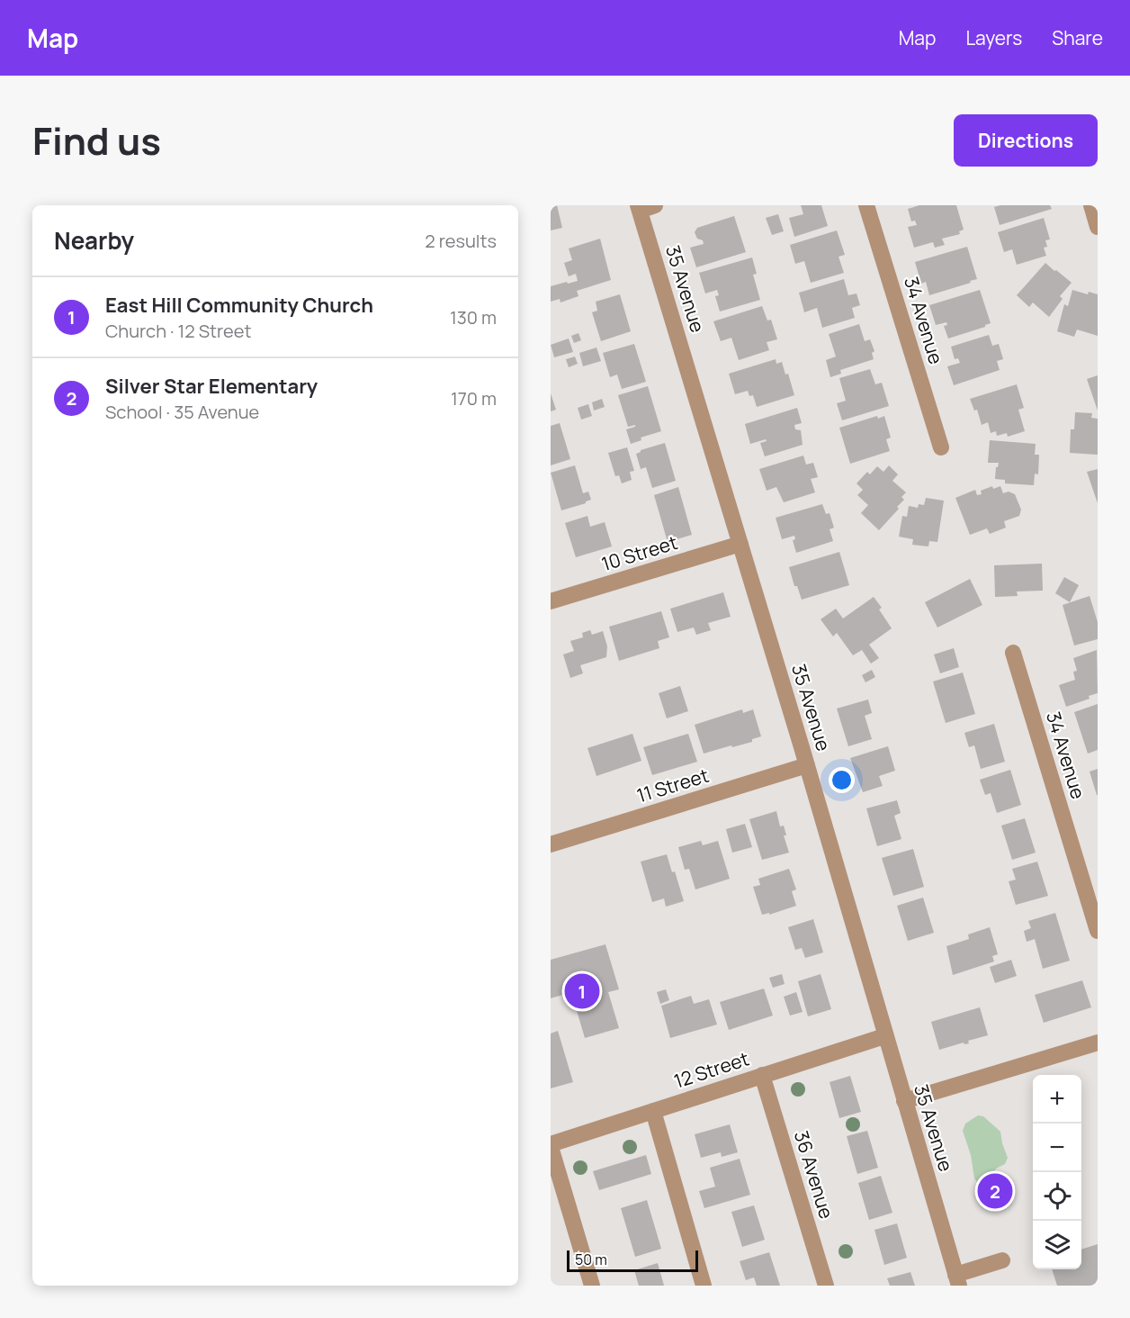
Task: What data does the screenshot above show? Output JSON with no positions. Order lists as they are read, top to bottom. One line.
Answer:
{"streets":{"street":["35 Avenue","34 Avenue","10 Street","11 Street","12 Street","36 Avenue"]},"crossings":[["35 Avenue","10 Street"],["35 Avenue","11 Street"],["35 Avenue","12 Street"],["12 Street","36 Avenue"]],"scale_bar":"50 m","page":{"header":"Map","nav":["Map","Layers","Share"],"title":"Find us","buttons":"Directions","heading":["Nearby","2 results"],"list":[{"mark":"1","name":"East Hill Community Church","note":"Church · 12 Street","value":"130 m"},{"mark":"2","name":"Silver Star Elementary","note":"School · 35 Avenue","value":"170 m"}],"pins":["1","2"],"map_buttons":["+","−"],"scale":"50 m"}}
